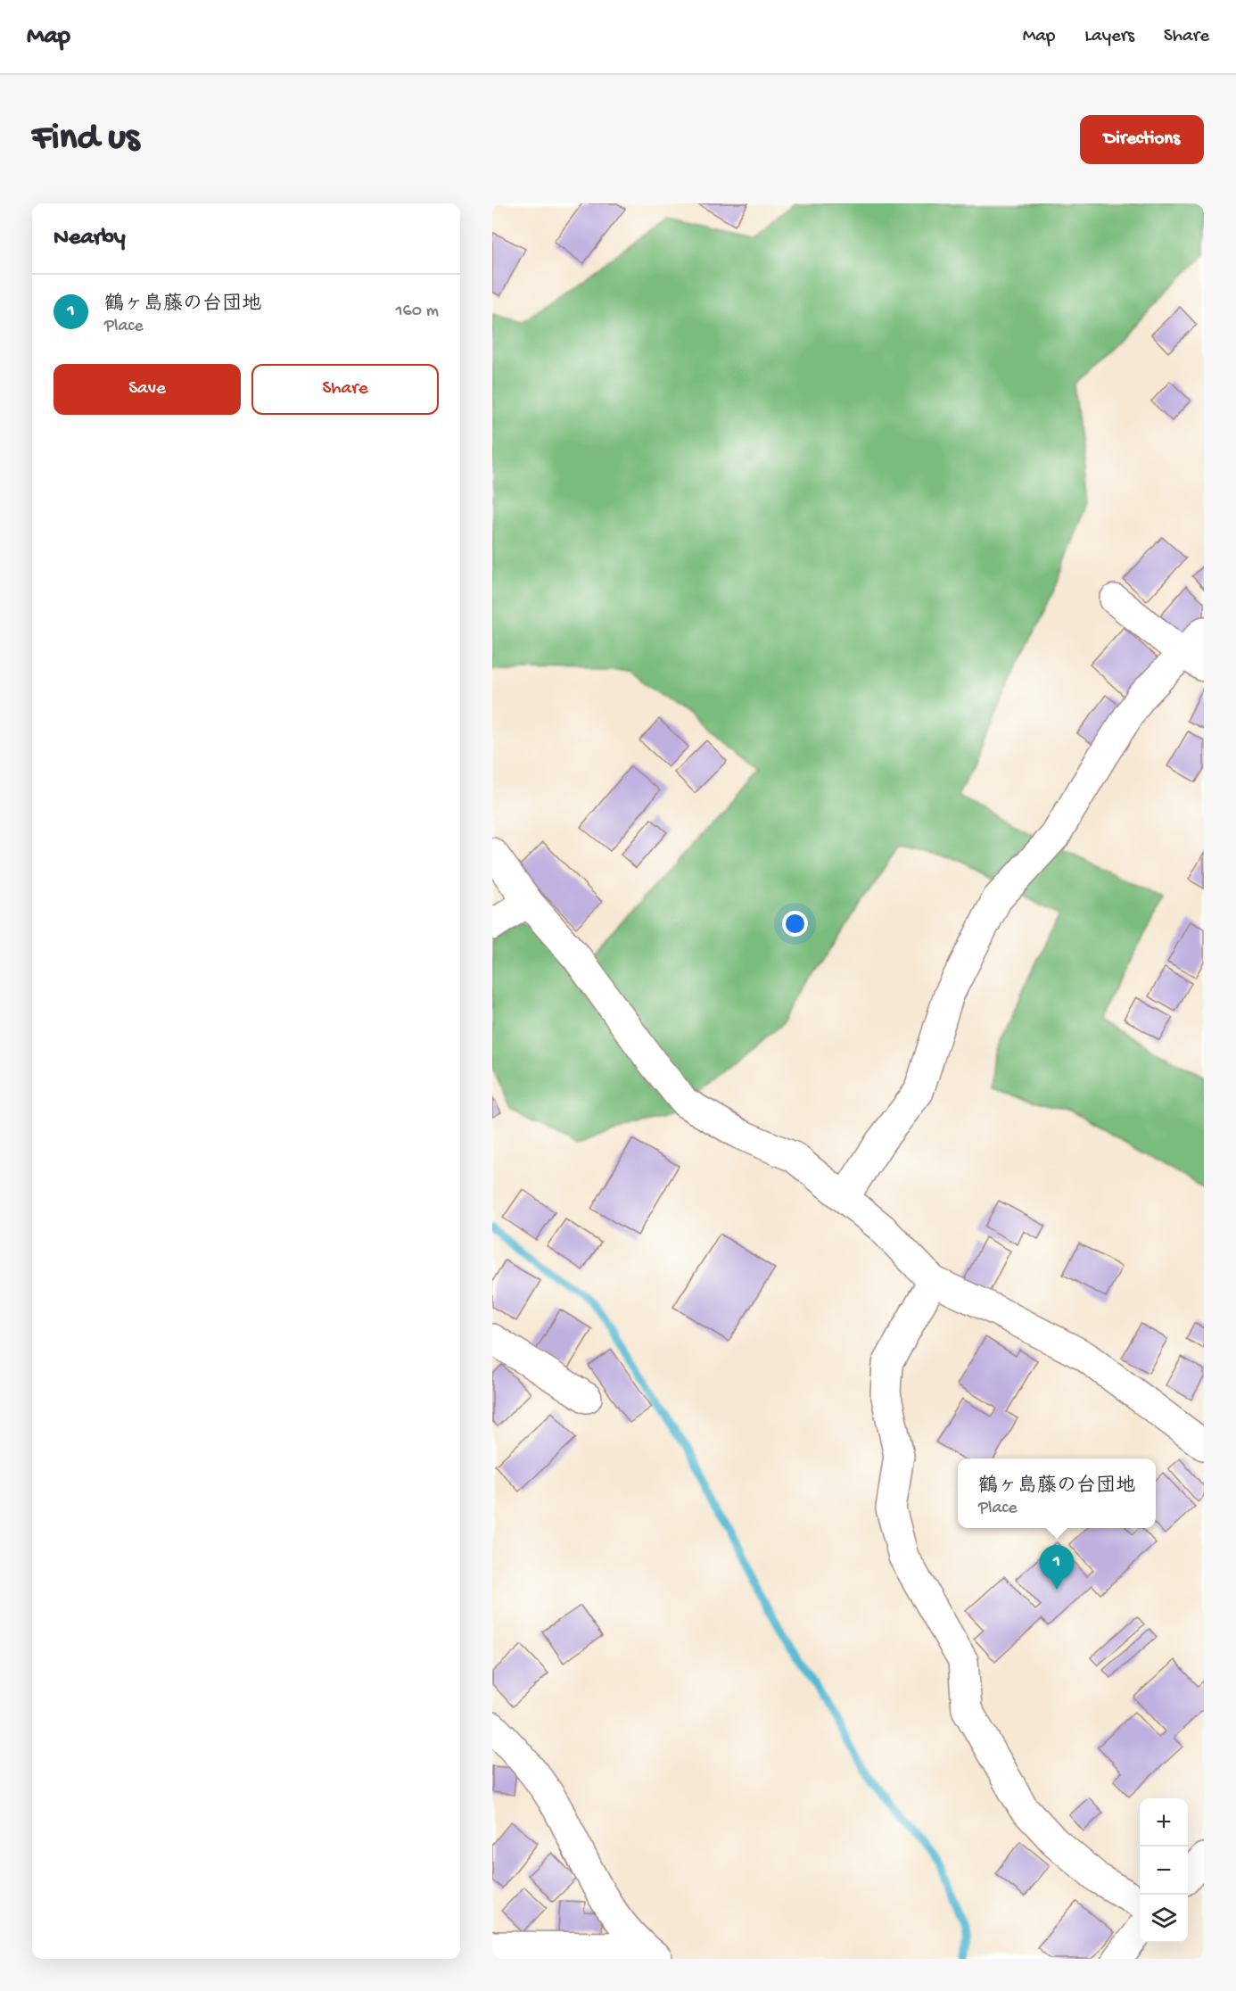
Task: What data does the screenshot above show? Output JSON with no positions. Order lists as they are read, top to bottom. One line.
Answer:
{"page":{"header":"Map","nav":["Map","Layers","Share"],"buttons":["Directions",["Save","Share"]],"title":"Find us","heading":"Nearby","list":[{"mark":"1","name":"鶴ヶ島藤の台団地","note":"Place","value":"160 m"}],"popup":["鶴ヶ島藤の台団地","Place"],"pins":"1","map_buttons":["+","−"]}}
